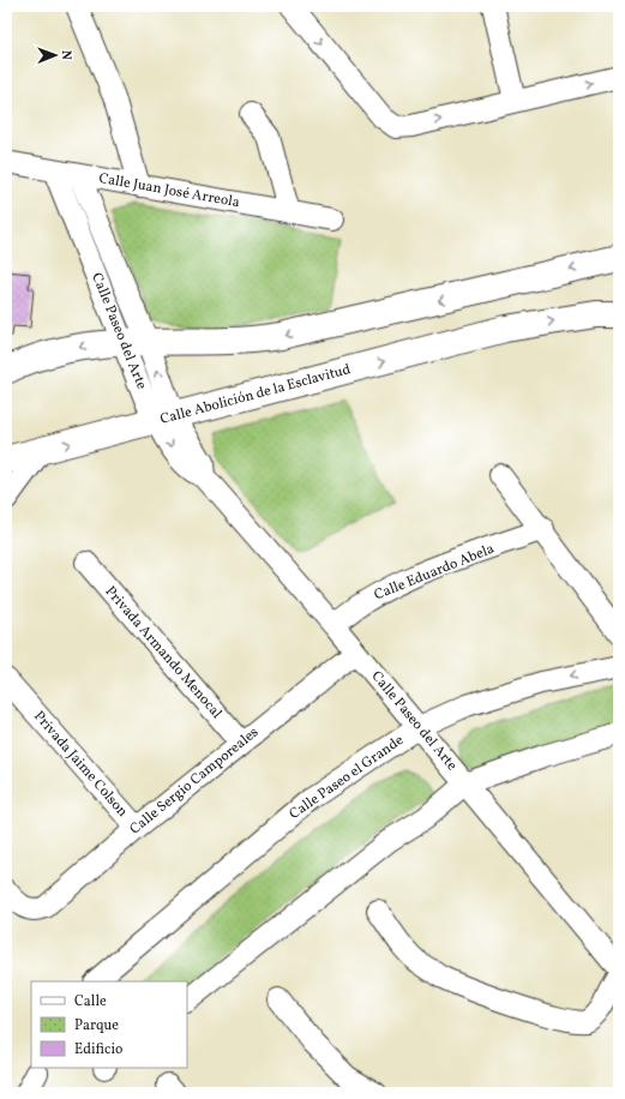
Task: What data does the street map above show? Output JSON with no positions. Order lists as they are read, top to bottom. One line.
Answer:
{"streets":{"main road":["Calle Abolición de la Esclavitud"],"street":["Calle Juan José Arreola","Calle Paseo del Arte","Calle Eduardo Abela","Privada Armando Menocal","Privada Jaime Colson","Calle Paseo el Grande","Calle Sergio Camporeales"]},"crossings":[["Calle Juan José Arreola","Calle Paseo del Arte"],["Calle Paseo del Arte","Calle Abolición de la Esclavitud"],["Calle Paseo del Arte","Calle Eduardo Abela"],["Calle Paseo del Arte","Calle Paseo el Grande"],["Calle Paseo del Arte","Calle Sergio Camporeales"],["Privada Armando Menocal","Calle Sergio Camporeales"],["Privada Jaime Colson","Calle Sergio Camporeales"]],"legend":["Calle","Parque","Edificio"],"north":"right"}
